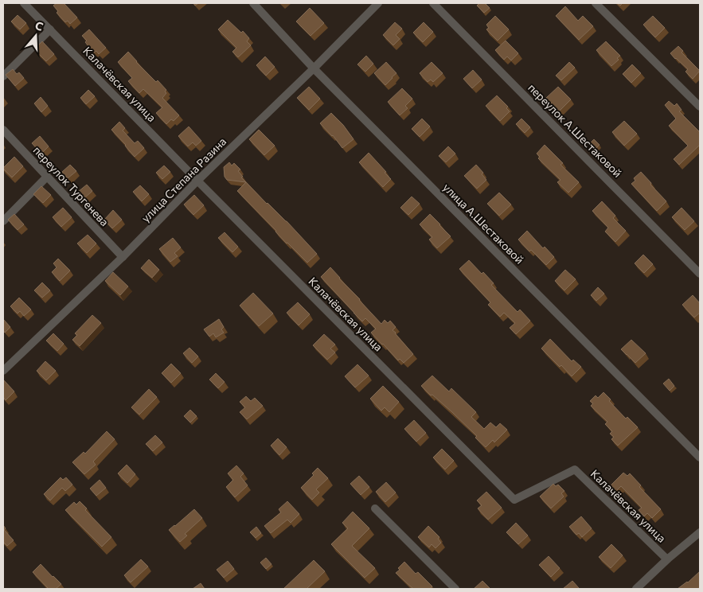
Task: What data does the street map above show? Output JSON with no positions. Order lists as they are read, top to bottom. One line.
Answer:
{"streets":{"street":["Калачёвская улица","переулок А.Шестаковой","улица Степана Разина","переулок Тургенева","улица А.Шестаковой"]},"crossings":[["Калачёвская улица","улица Степана Разина"],["улица Степана Разина","переулок Тургенева"],["улица Степана Разина","улица А.Шестаковой"]],"north":"top"}
